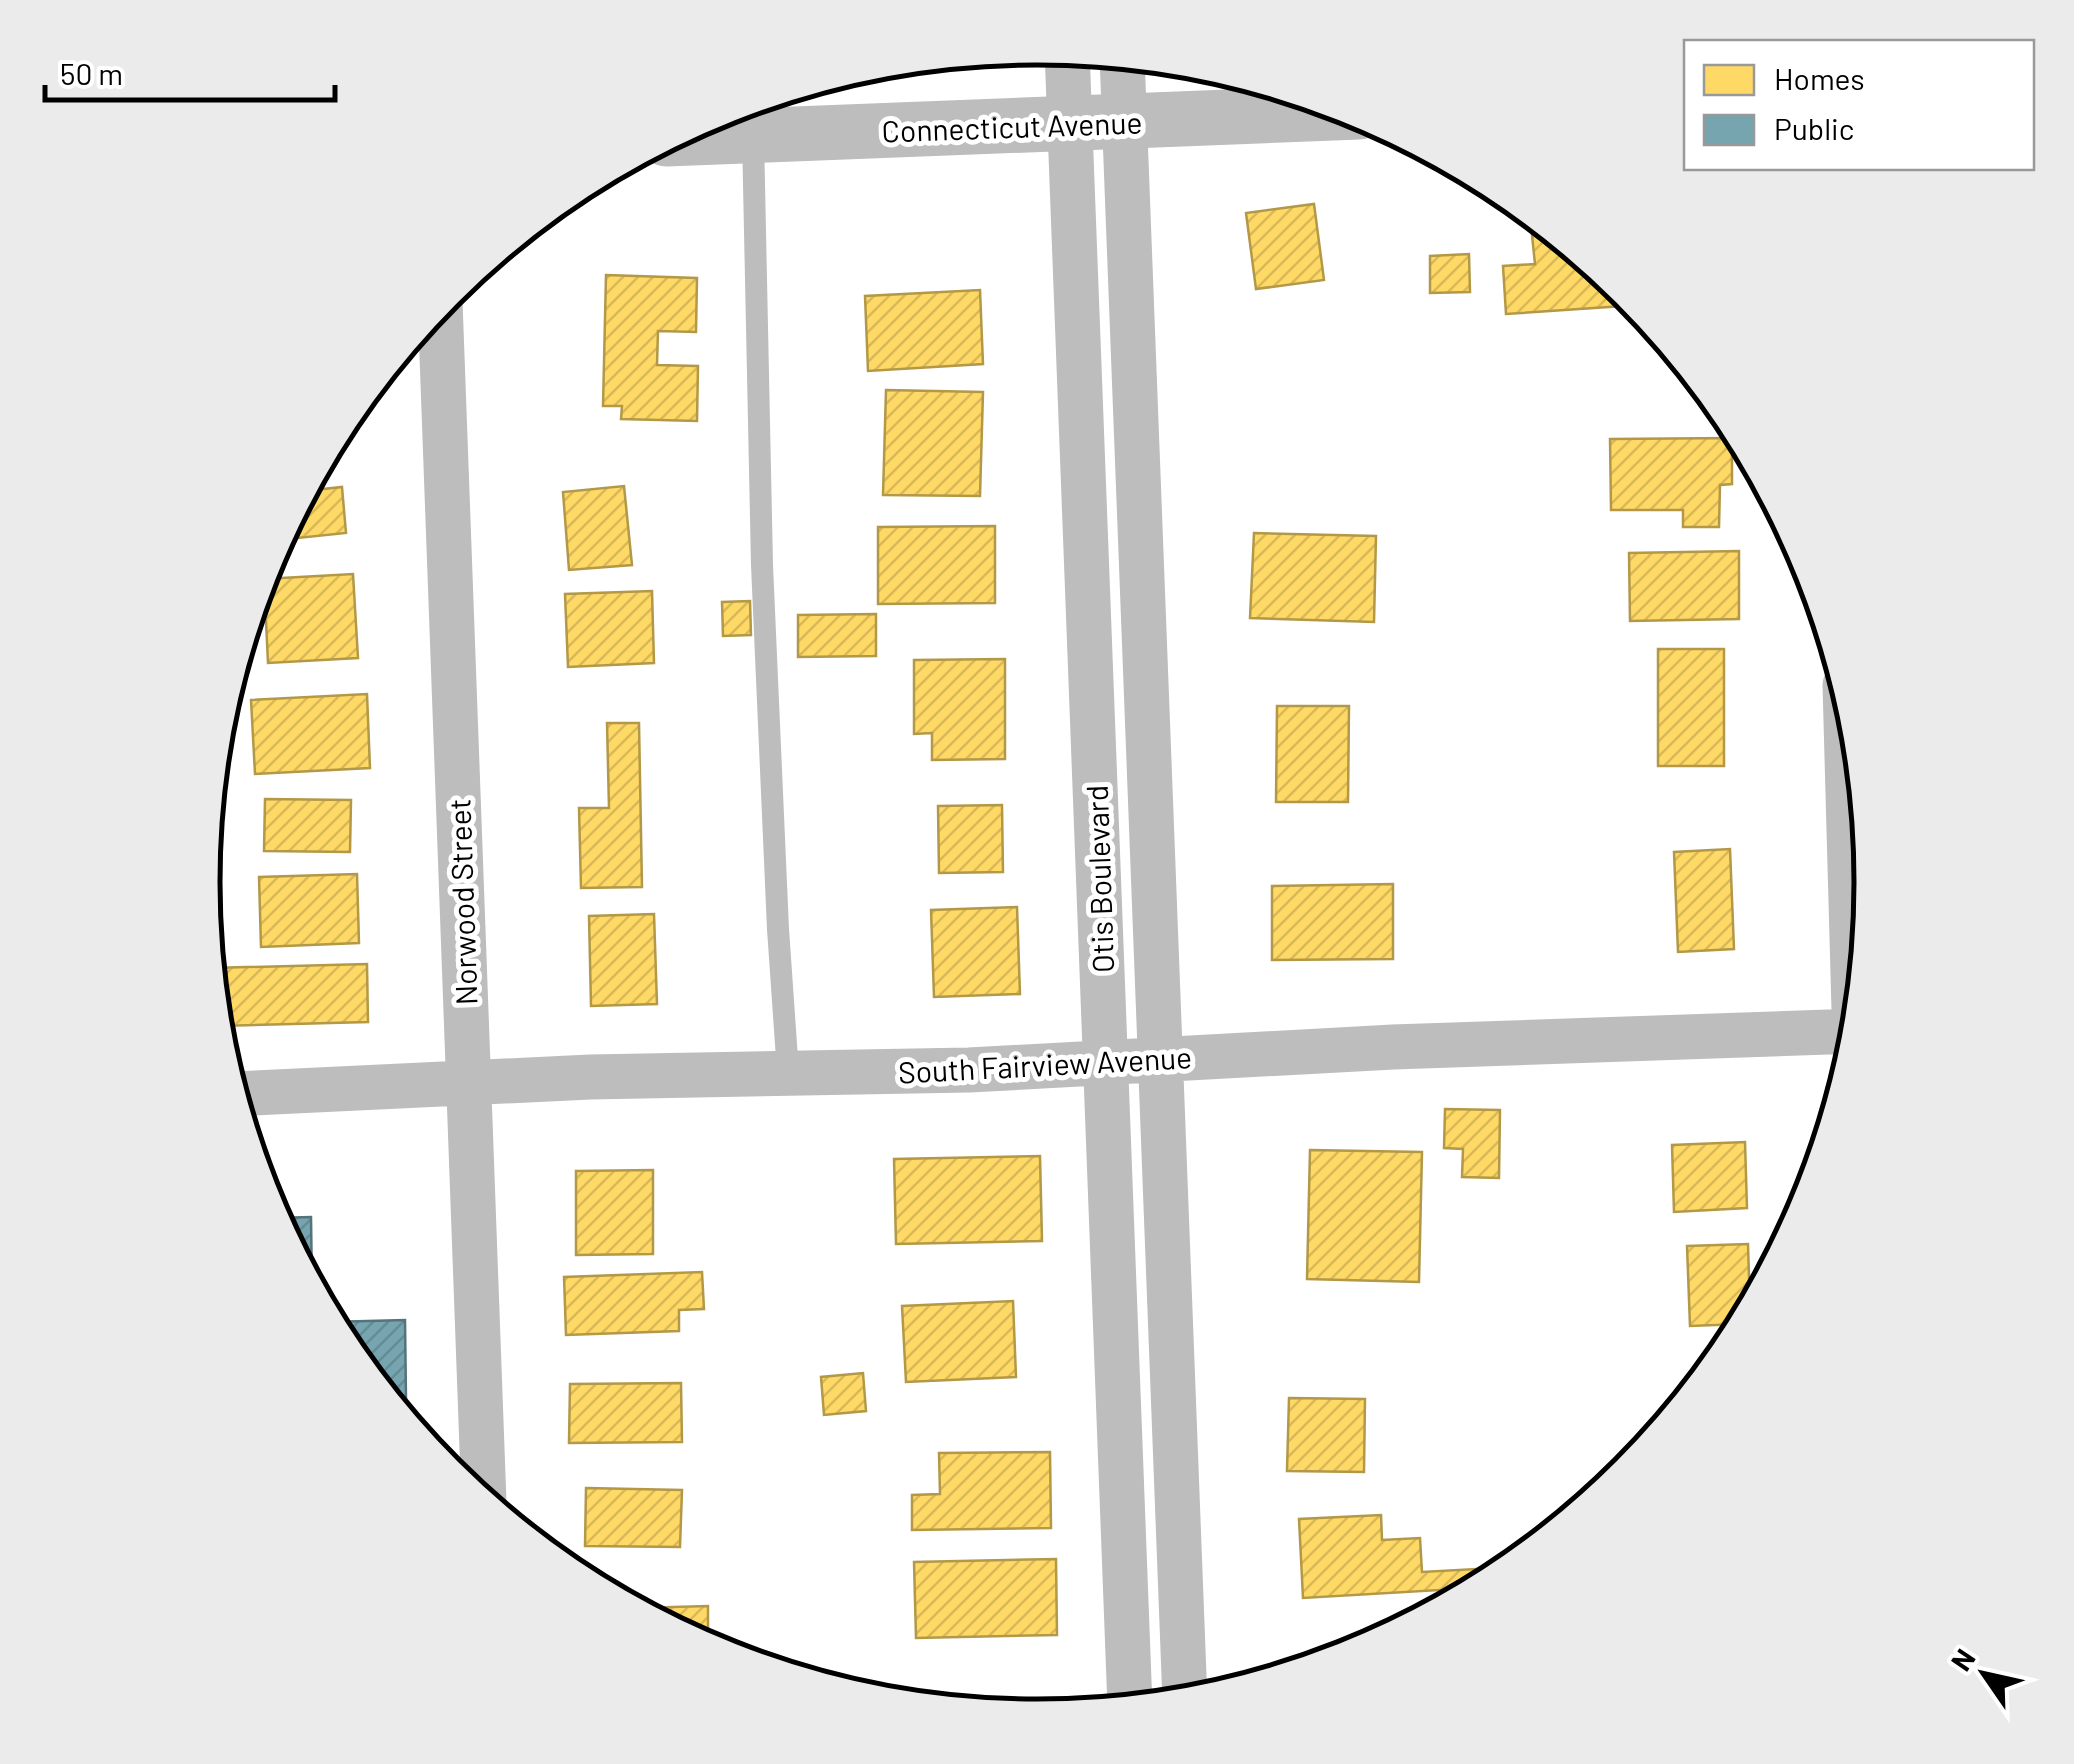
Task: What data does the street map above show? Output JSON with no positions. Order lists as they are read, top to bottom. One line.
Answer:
{"streets":{"street":["Connecticut Avenue","Otis Boulevard","Norwood Street","South Fairview Avenue"]},"crossings":[["Connecticut Avenue","Otis Boulevard"],["Otis Boulevard","South Fairview Avenue"],["Norwood Street","South Fairview Avenue"]],"legend":["Homes","Public"],"scale_bar":"50 m","north":"top left"}
